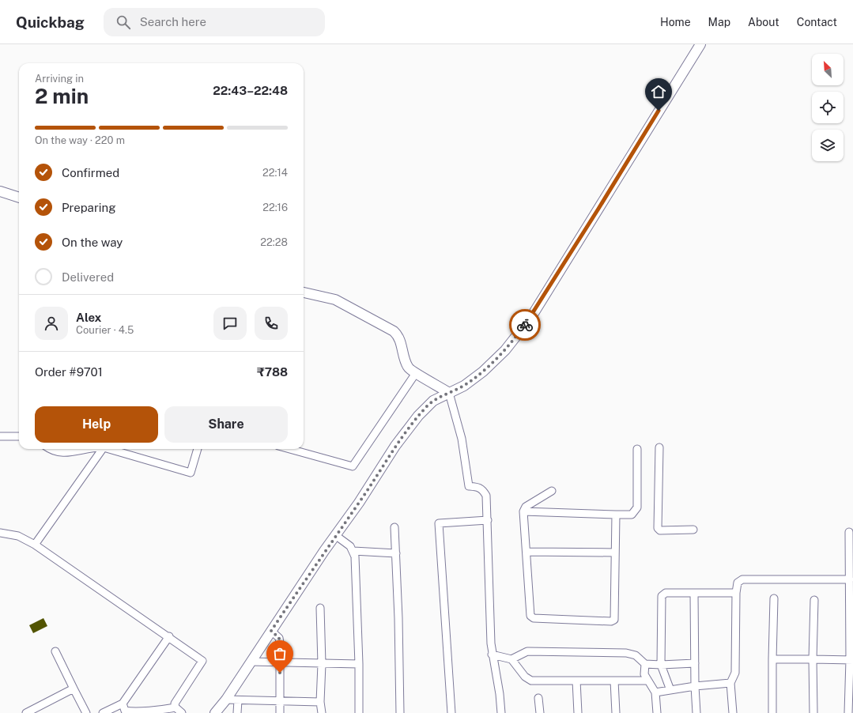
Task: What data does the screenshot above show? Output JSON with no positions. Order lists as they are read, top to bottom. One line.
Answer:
{"north":"top left","page":{"header":"Quickbag","search":"Search here","nav":["Home","Map","About","Contact"],"heading":["2 min","Arriving in","22:43–22:48"],"panel":["Alex","Courier · 4.5","Order #9701","₹788"],"bar":"On the way · 220 m","list":[["Confirmed","22:14"],["Preparing","22:16"],["On the way","22:28"],"Delivered"],"buttons":["Help","Share"]}}
